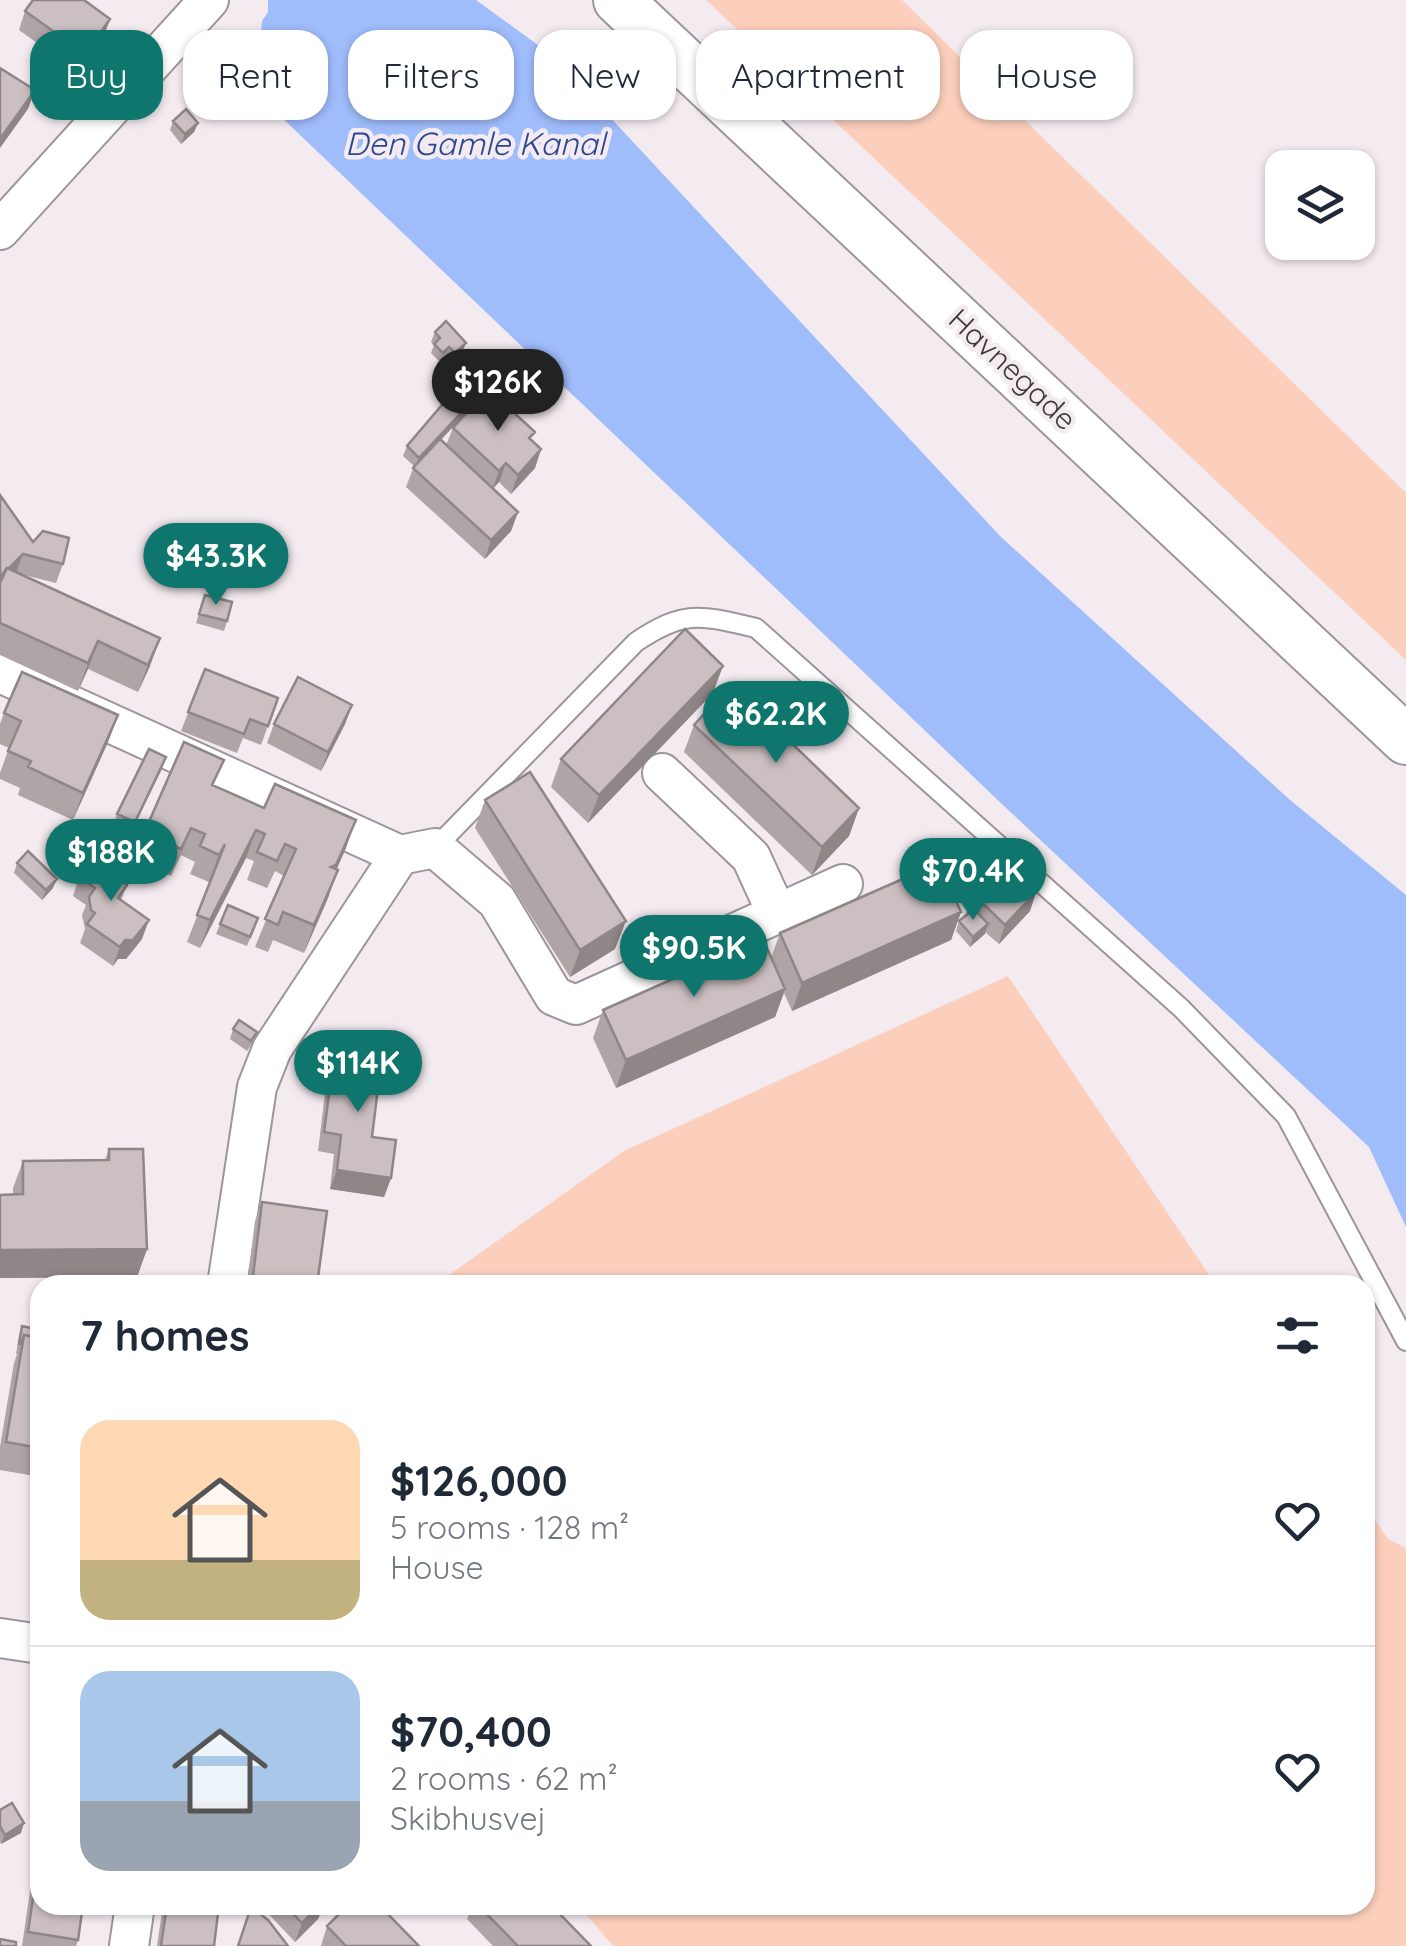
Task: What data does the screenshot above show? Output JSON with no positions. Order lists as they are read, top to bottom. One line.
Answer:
{"streets":{"street":["Havnegade"]},"water":["Den Gamle Kanal"],"page":{"chip":["Buy","Rent","Filters","New","Apartment","House"],"price":["$126K","$43.3K","$62.2K","$188K","$70.4K","$90.5K","$114K"],"heading":"7 homes","list":[{"name":"$126,000","note":"5 rooms · 128 m² · House"},{"name":"$70,400","note":"2 rooms · 62 m² · Skibhusvej"}]}}
